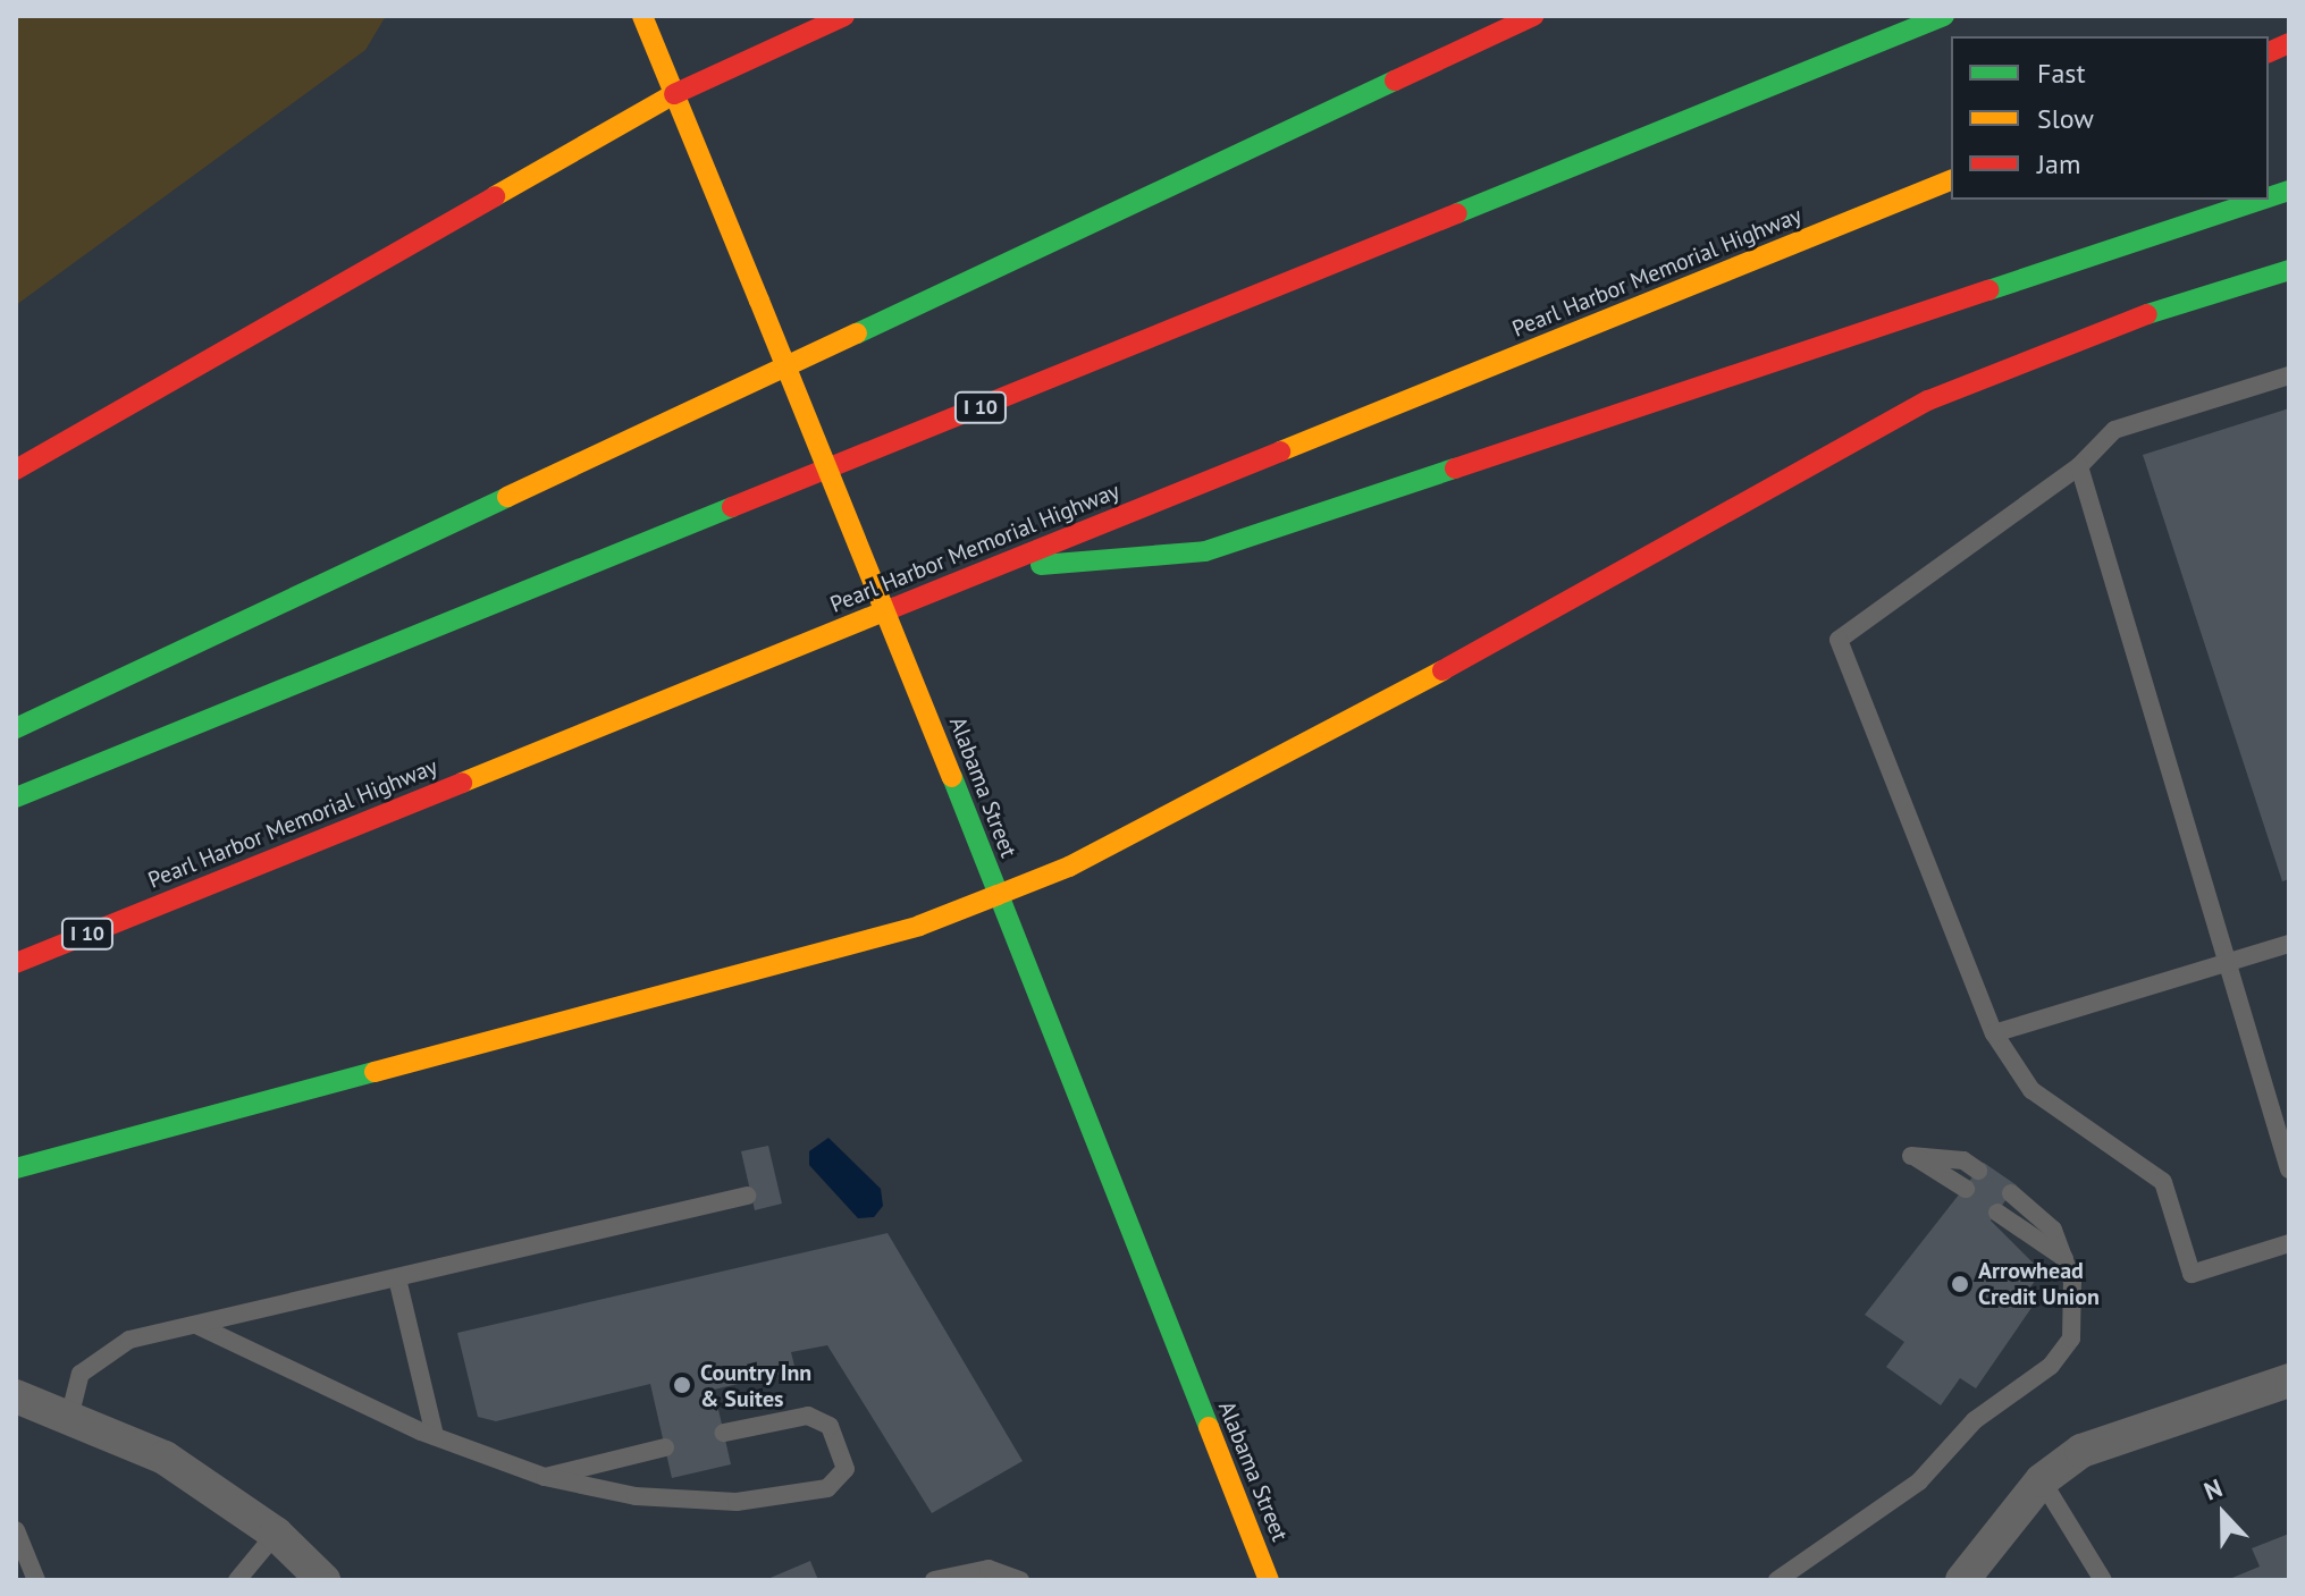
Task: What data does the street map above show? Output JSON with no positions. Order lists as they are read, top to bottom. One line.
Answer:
{"streets":{"main road":["Pearl Harbor Memorial Highway","I 10","Alabama Street"]},"places":["Arrowhead Credit Union","Country Inn & Suites"],"legend":["Fast","Slow","Jam"],"north":"top"}
